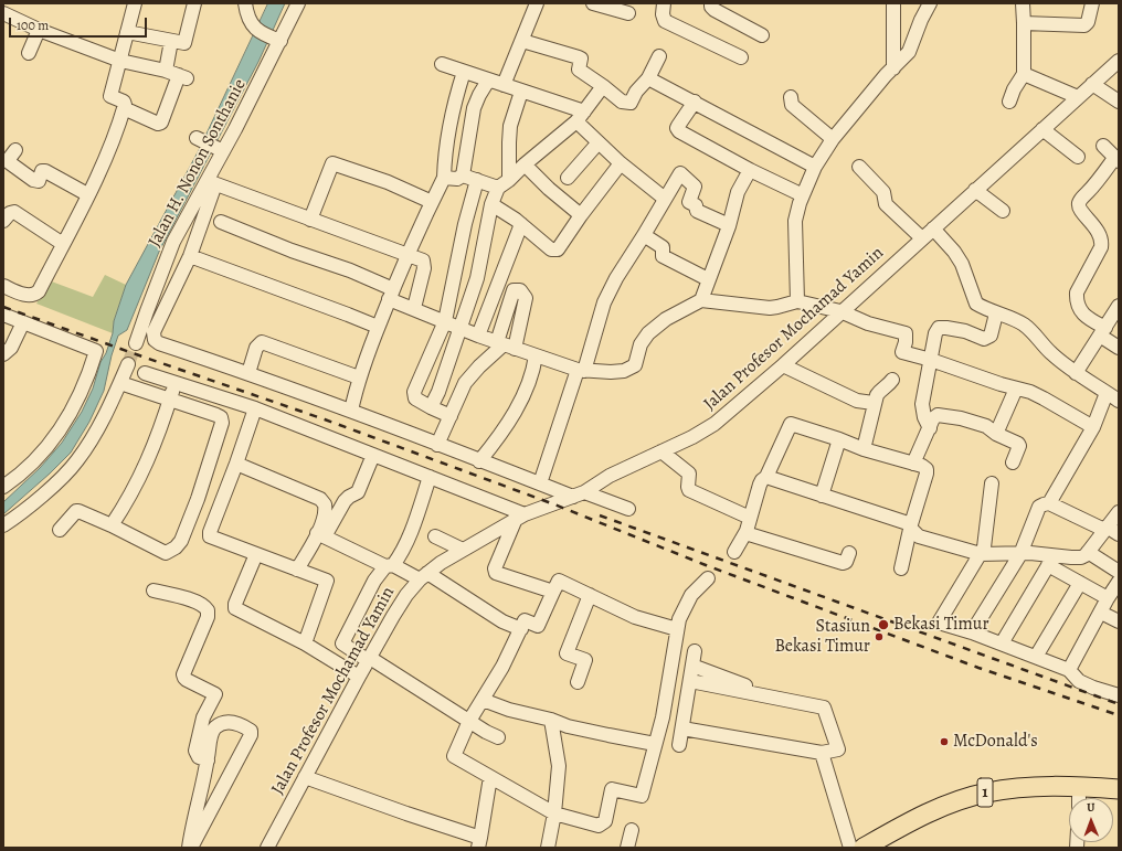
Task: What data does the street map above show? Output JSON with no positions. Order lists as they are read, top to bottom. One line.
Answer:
{"streets":{"highway":["1"],"street":["Jalan H. Nonon Sonthanie","Jalan Profesor Mochamad Yamin"]},"places":["Bekasi Timur","Stasiun Bekasi Timur","McDonald's"],"scale_bar":"100 m","north":"top"}
